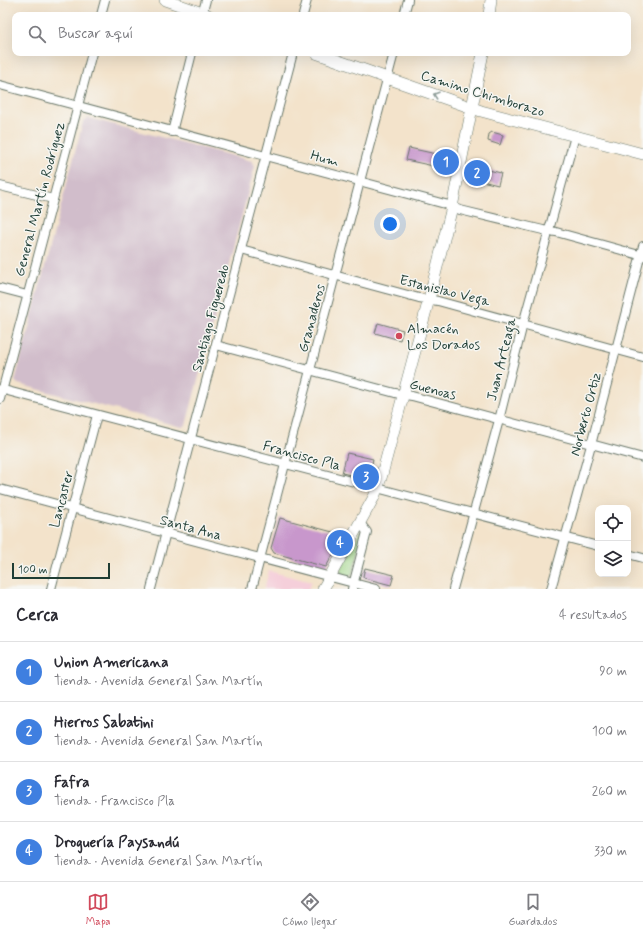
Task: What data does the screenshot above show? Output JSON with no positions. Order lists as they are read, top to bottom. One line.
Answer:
{"streets":{"main road":["Camino Chimborazo"],"street":["Hum","General Martín Rodríguez","Estanislao Vega","Santiago Figueredo","Granaderos","Juan Arteaga","Guenoas","Norberto Ortiz","Francisco Pla","Lancaster","Santa Ana"]},"crossings":[["Camino Chimborazo","Granaderos"],["Camino Chimborazo","Juan Arteaga"],["Hum","General Martín Rodríguez"],["Hum","Santiago Figueredo"],["Hum","Granaderos"],["Hum","Juan Arteaga"],["Hum","Norberto Ortiz"],["General Martín Rodríguez","Francisco Pla"],["Estanislao Vega","Santiago Figueredo"],["Estanislao Vega","Granaderos"],["Estanislao Vega","Juan Arteaga"],["Estanislao Vega","Norberto Ortiz"],["Santiago Figueredo","Guenoas"],["Santiago Figueredo","Francisco Pla"],["Santiago Figueredo","Santa Ana"],["Granaderos","Guenoas"],["Granaderos","Francisco Pla"],["Granaderos","Santa Ana"],["Juan Arteaga","Guenoas"],["Juan Arteaga","Francisco Pla"],["Guenoas","Norberto Ortiz"],["Norberto Ortiz","Francisco Pla"],["Francisco Pla","Lancaster"],["Lancaster","Santa Ana"]],"places":["Almacén Los Dorados"],"scale_bar":"100 m","page":{"search":"Buscar aquí","pins":["1","2","3","4"],"scale":"100 m","heading":["Cerca","4 resultados"],"list":[{"mark":"1","name":"Union Americana","note":"Tienda · Avenida General San Martín","value":"90 m"},{"mark":"2","name":"Hierros Sabatini","note":"Tienda · Avenida General San Martín","value":"100 m"},{"mark":"3","name":"Fafra","note":"Tienda · Francisco Pla","value":"260 m"},{"mark":"4","name":"Droguería Paysandú","note":"Tienda · Avenida General San Martín","value":"330 m"}],"nav":["Mapa","Cómo llegar","Guardados"]}}
